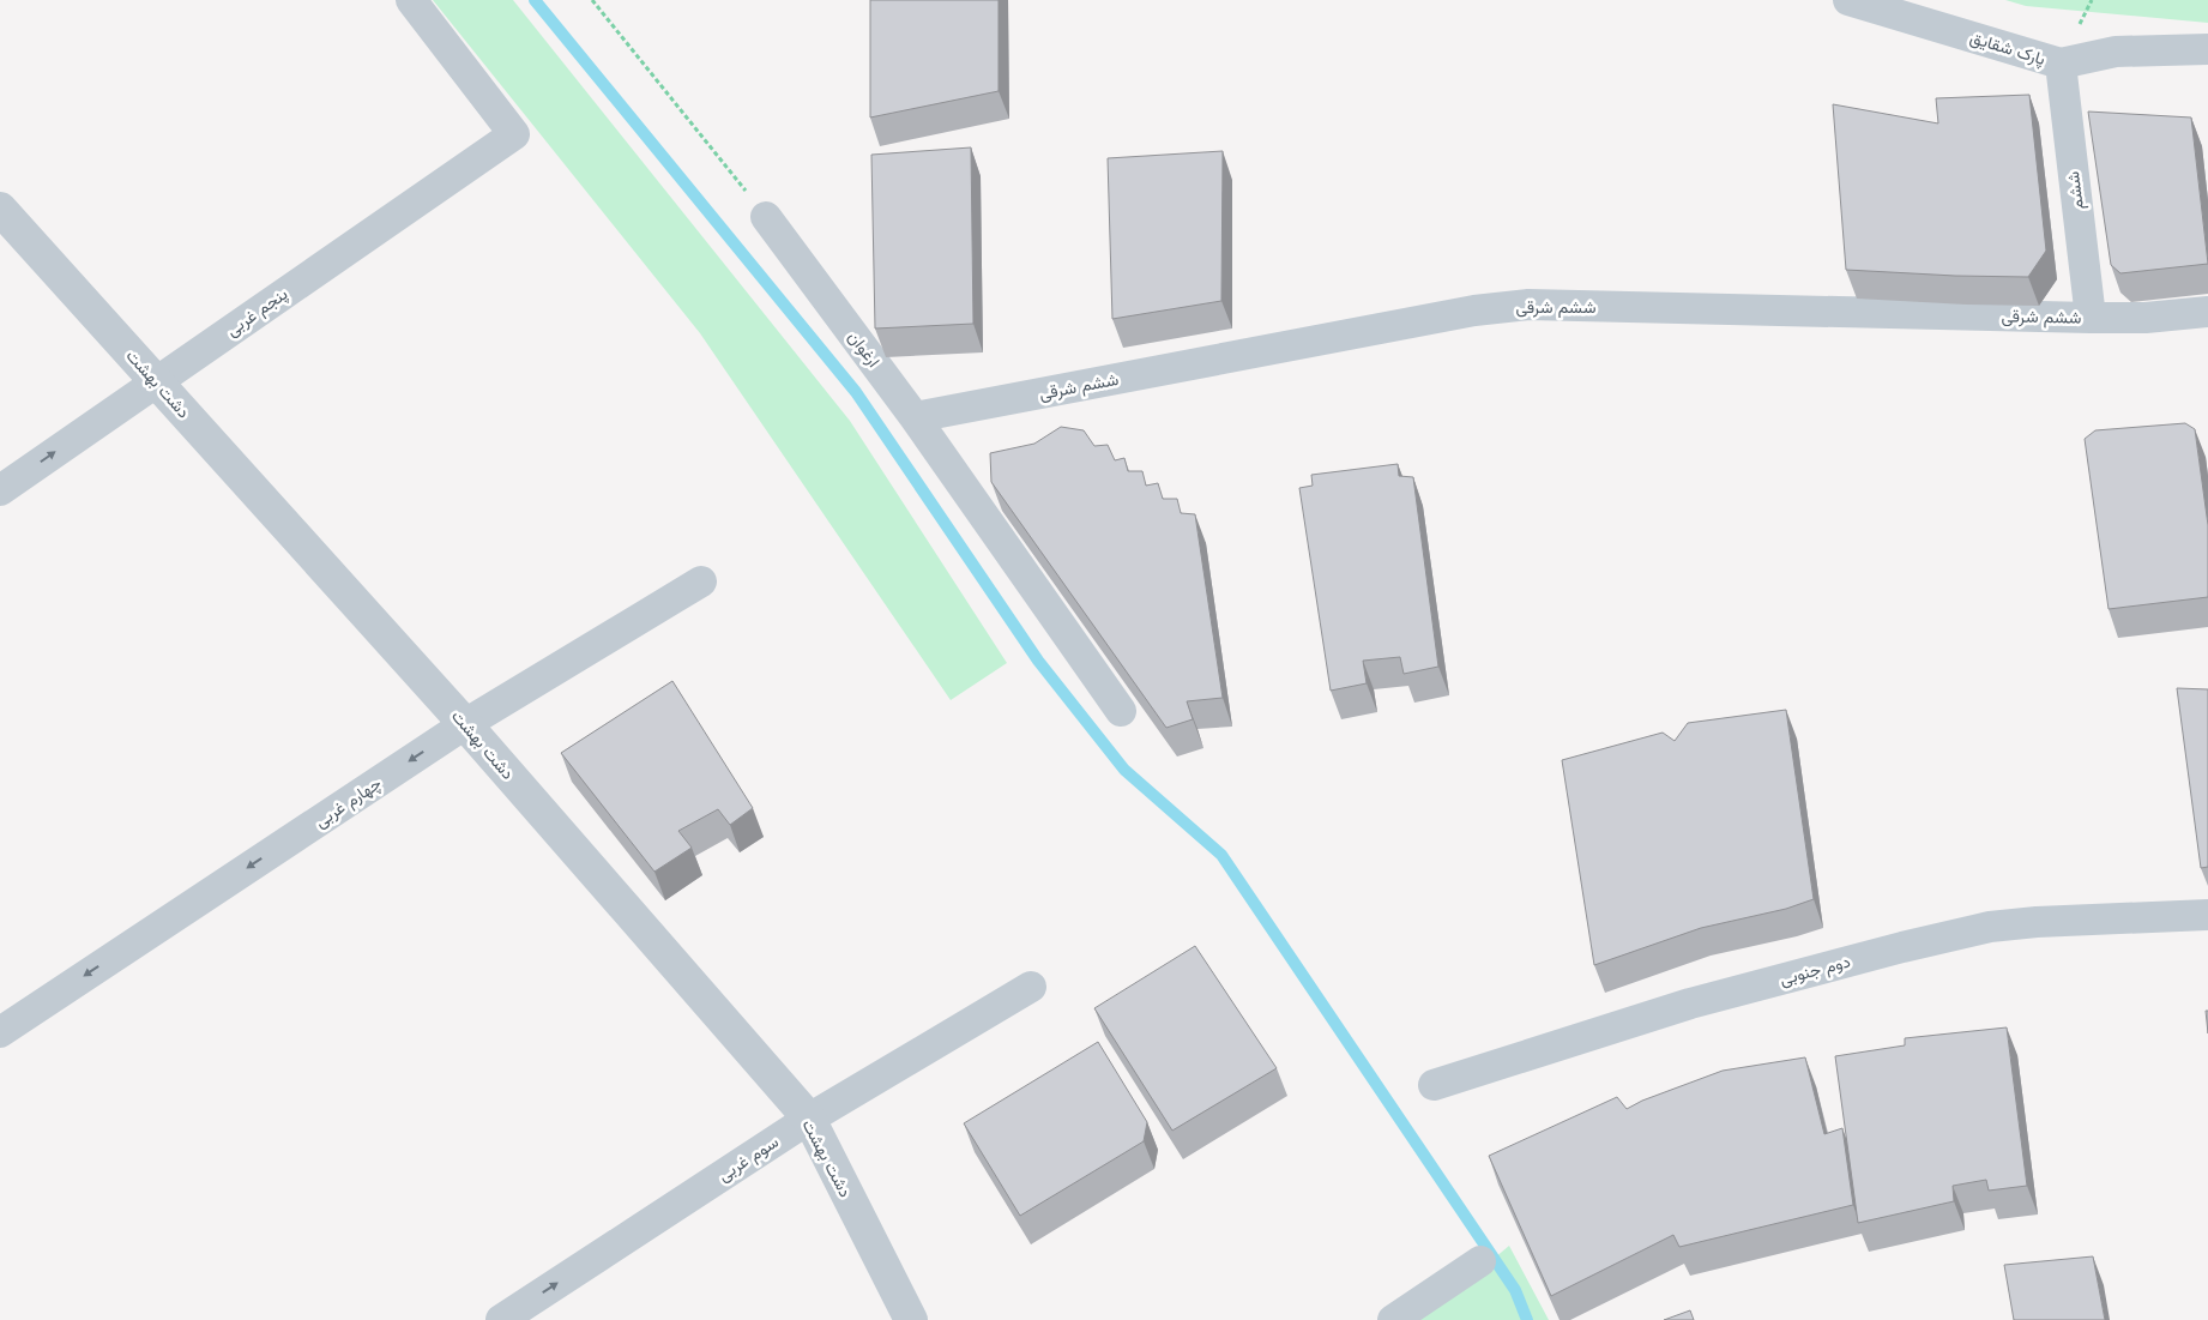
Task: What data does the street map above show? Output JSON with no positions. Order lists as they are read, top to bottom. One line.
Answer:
{"streets":{"street":["پارک شقایق","ششم","ششم شرقی","پنجم غربی","ارغوان","دشت بهشت","چهارم غربی","دوم جنوبی","سوم غربی"]},"crossings":[["پارک شقایق","ششم"],["ششم","ششم شرقی"],["ششم شرقی","ارغوان"],["پنجم غربی","دشت بهشت"],["دشت بهشت","چهارم غربی"],["دشت بهشت","سوم غربی"]],"one_way":["چهارم غربی","سوم غربی"]}
